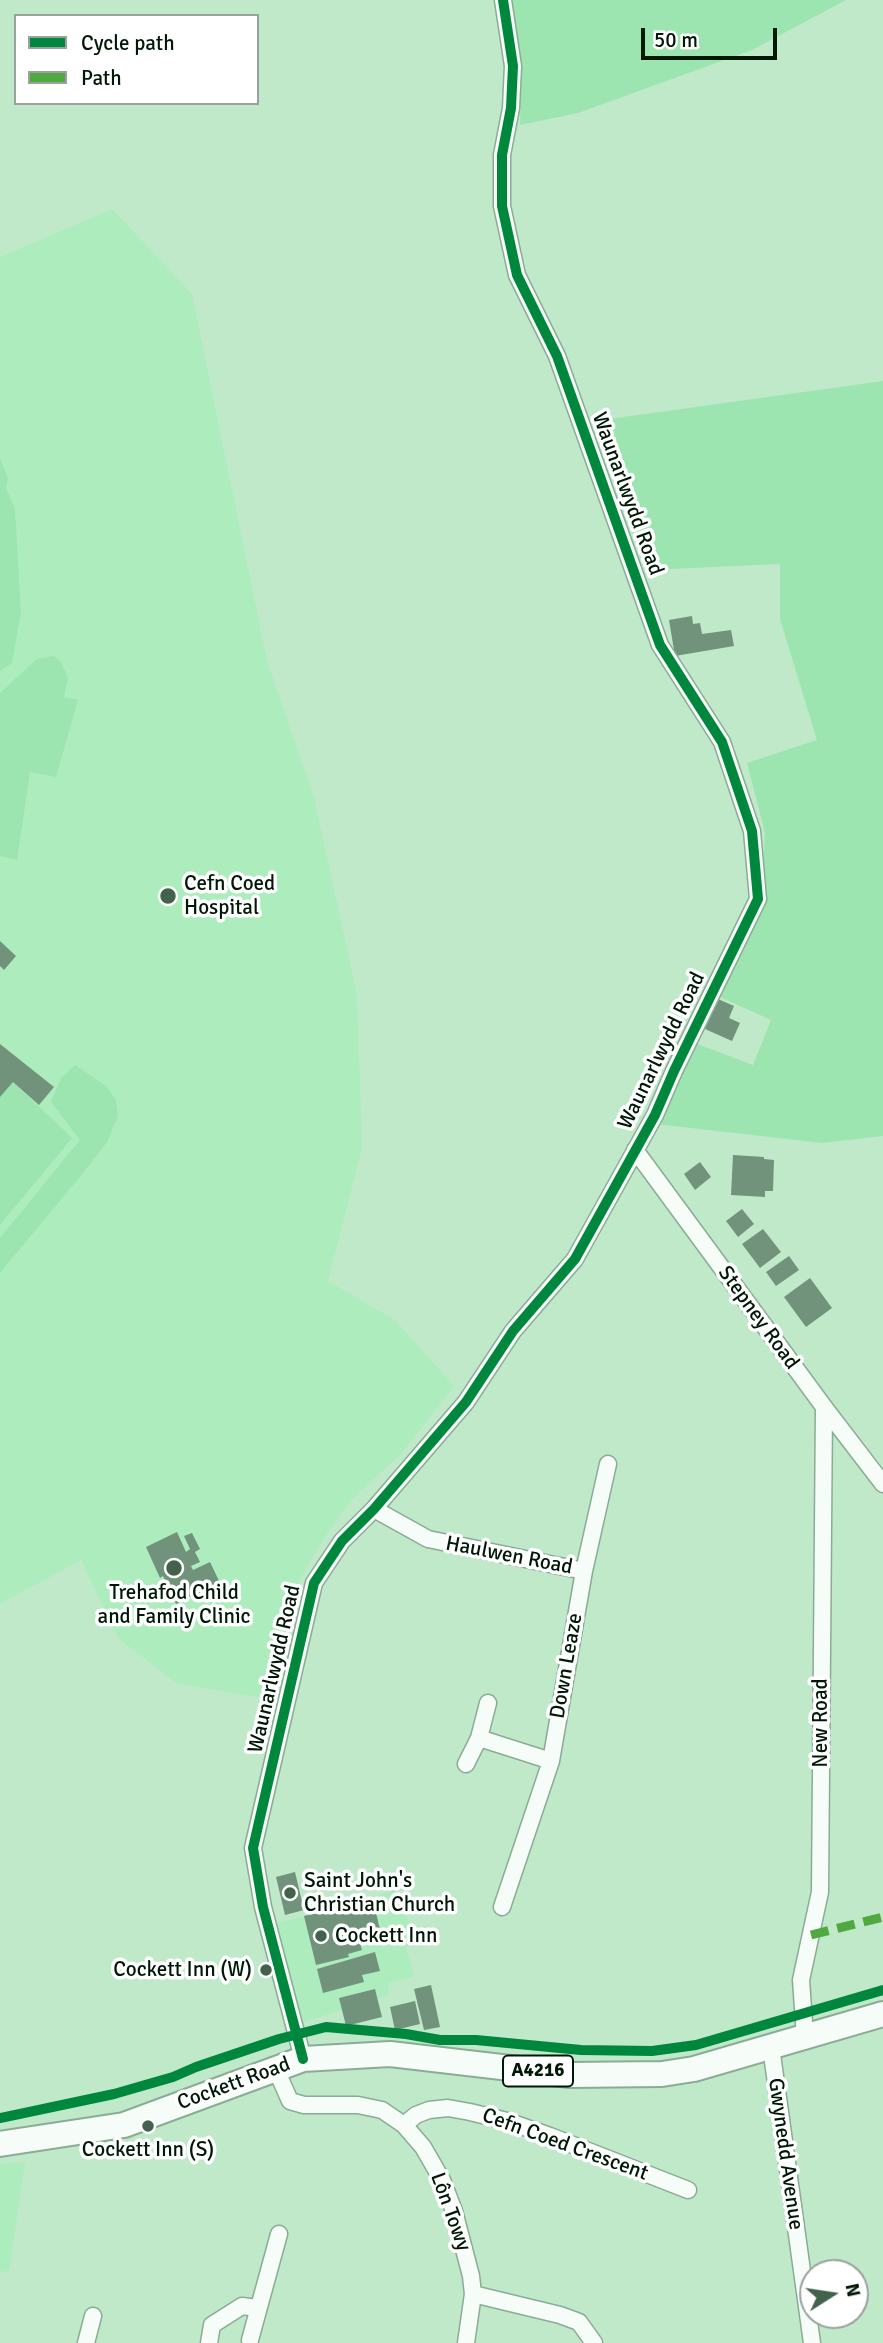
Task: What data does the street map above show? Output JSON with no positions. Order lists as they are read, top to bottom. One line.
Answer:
{"streets":{"main road":["A4216","Cockett Road"],"street":["Waunarlwydd Road","Stepney Road","Haulwen Road","Down Leaze","New Road","Cefn Coed Crescent","Gwynedd Avenue","Lôn Towy"]},"crossings":[["Waunarlwydd Road","Stepney Road"],["Waunarlwydd Road","Haulwen Road"],["Waunarlwydd Road","Cockett Road"],["Stepney Road","New Road"],["Haulwen Road","Down Leaze"],["New Road","Cockett Road"],["Cockett Road","Gwynedd Avenue"],["Cockett Road","Lôn Towy"],["Cefn Coed Crescent","Lôn Towy"]],"places":["Cefn Coed Hospital","Trehafod Child and Family Clinic","Saint John's Christian Church","Cockett Inn","Cockett Inn (W)","Cockett Inn (S)"],"legend":["Cycle path","Path"],"scale_bar":"50 m","north":"right"}
